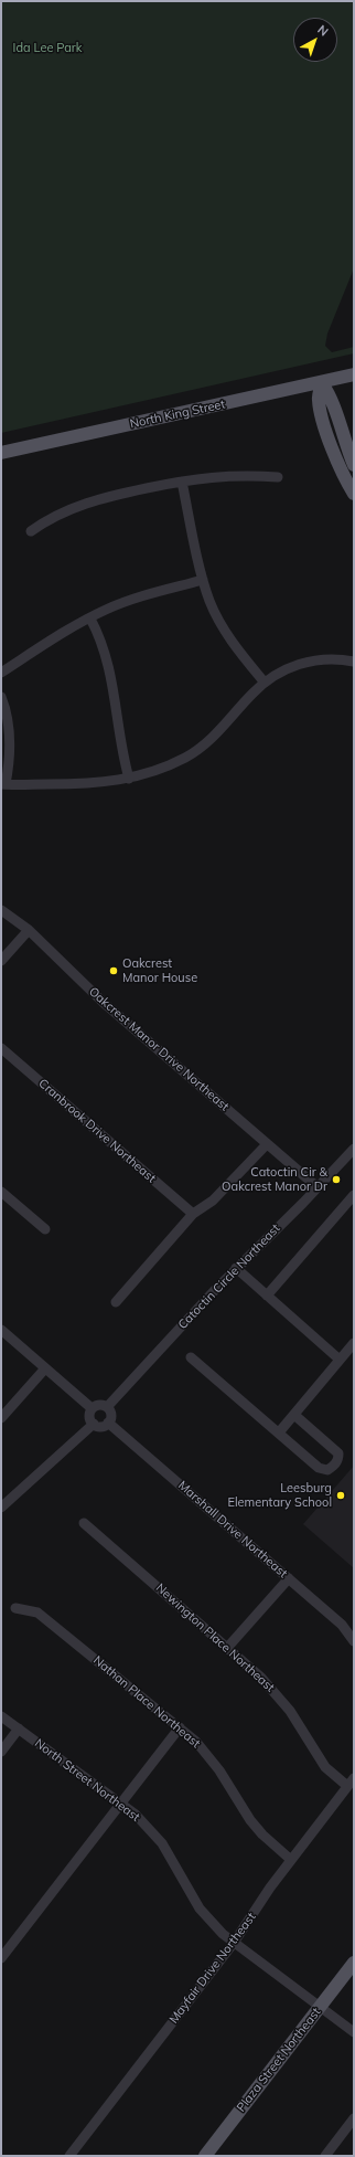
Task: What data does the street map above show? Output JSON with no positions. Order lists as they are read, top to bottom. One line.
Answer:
{"streets":{"main road":["North King Street","Plaza Street Northeast"],"street":["Oakcrest Manor Drive Northeast","Cranbrook Drive Northeast","Catoctin Circle Northeast","Marshall Drive Northeast","Newington Place Northeast","Nathan Place Northeast","North Street Northeast","Mayfair Drive Northeast"]},"crossings":[["Oakcrest Manor Drive Northeast","Catoctin Circle Northeast"],["Catoctin Circle Northeast","Marshall Drive Northeast"],["Newington Place Northeast","Mayfair Drive Northeast"],["Nathan Place Northeast","Mayfair Drive Northeast"],["North Street Northeast","Mayfair Drive Northeast"],["North Street Northeast","Plaza Street Northeast"]],"parks":["Ida Lee Park"],"places":["Oakcrest Manor House","Catoctin Cir & Oakcrest Manor Dr","Leesburg Elementary School"],"north":"top right"}
